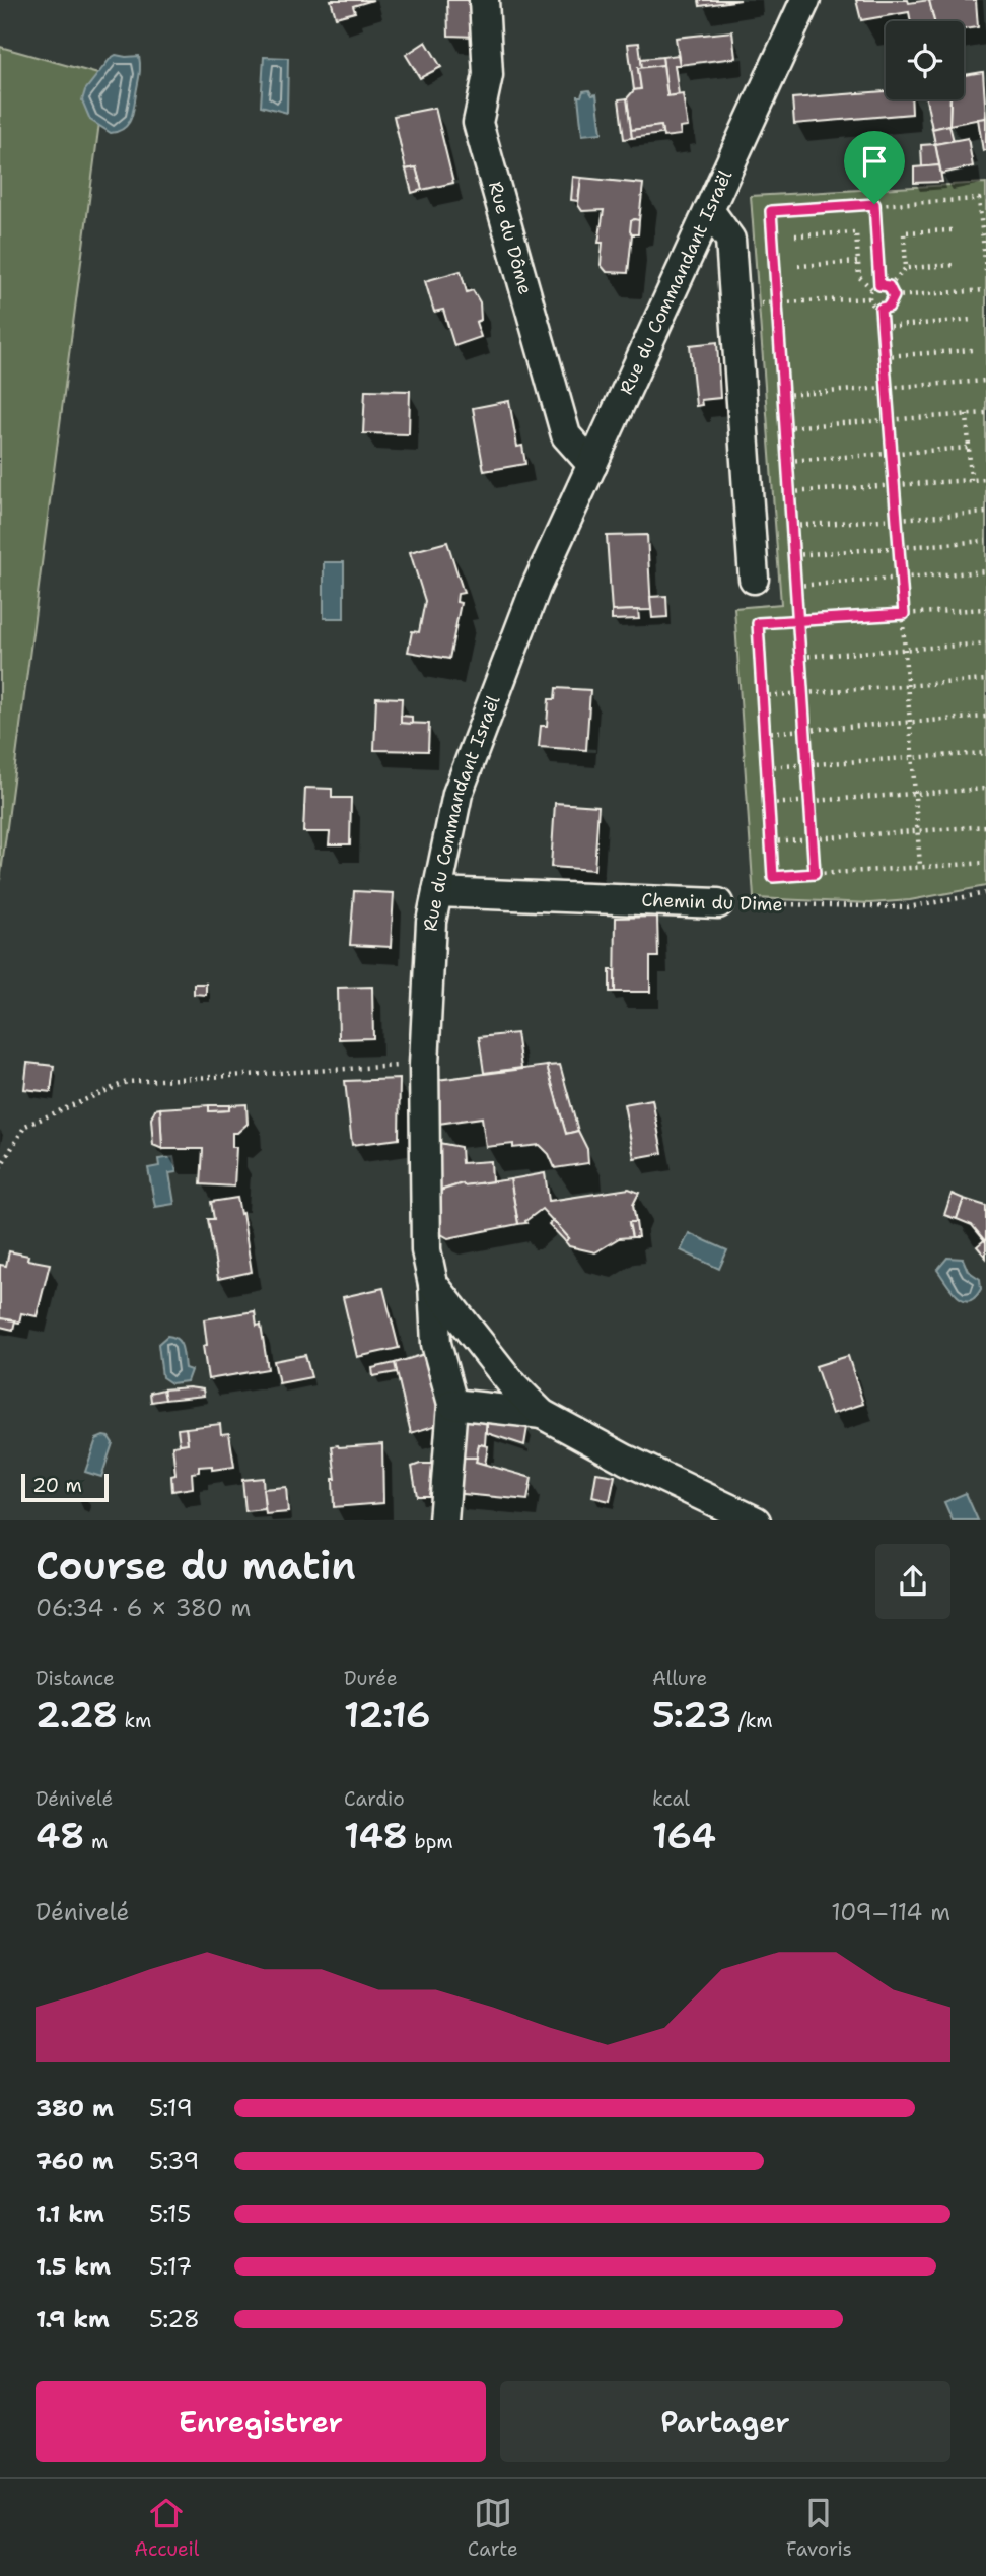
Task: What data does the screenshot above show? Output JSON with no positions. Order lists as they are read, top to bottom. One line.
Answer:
{"streets":{"street":["Rue du Dôme","Rue du Commandant Israël","Chemin du Dime"]},"crossings":[["Rue du Dôme","Rue du Commandant Israël"],["Rue du Commandant Israël","Chemin du Dime"]],"scale_bar":"20 m","page":{"scale":"20 m","heading":["Course du matin","06:34 · 6 × 380 m"],"stats":[["Distance","2.28 km"],["Durée","12:16"],["Allure","5:23 /km"],["Dénivelé","48 m"],["Cardio","148 bpm"],["kcal","164"]],"chart":["Dénivelé","109–114 m"],"list":[{"name":"380 m","note":"5:19"},{"name":"760 m","note":"5:39"},{"name":"1.1 km","note":"5:15"},{"name":"1.5 km","note":"5:17"},{"name":"1.9 km","note":"5:28"}],"buttons":["Enregistrer","Partager"],"tabs":["Accueil","Carte","Favoris"]}}
